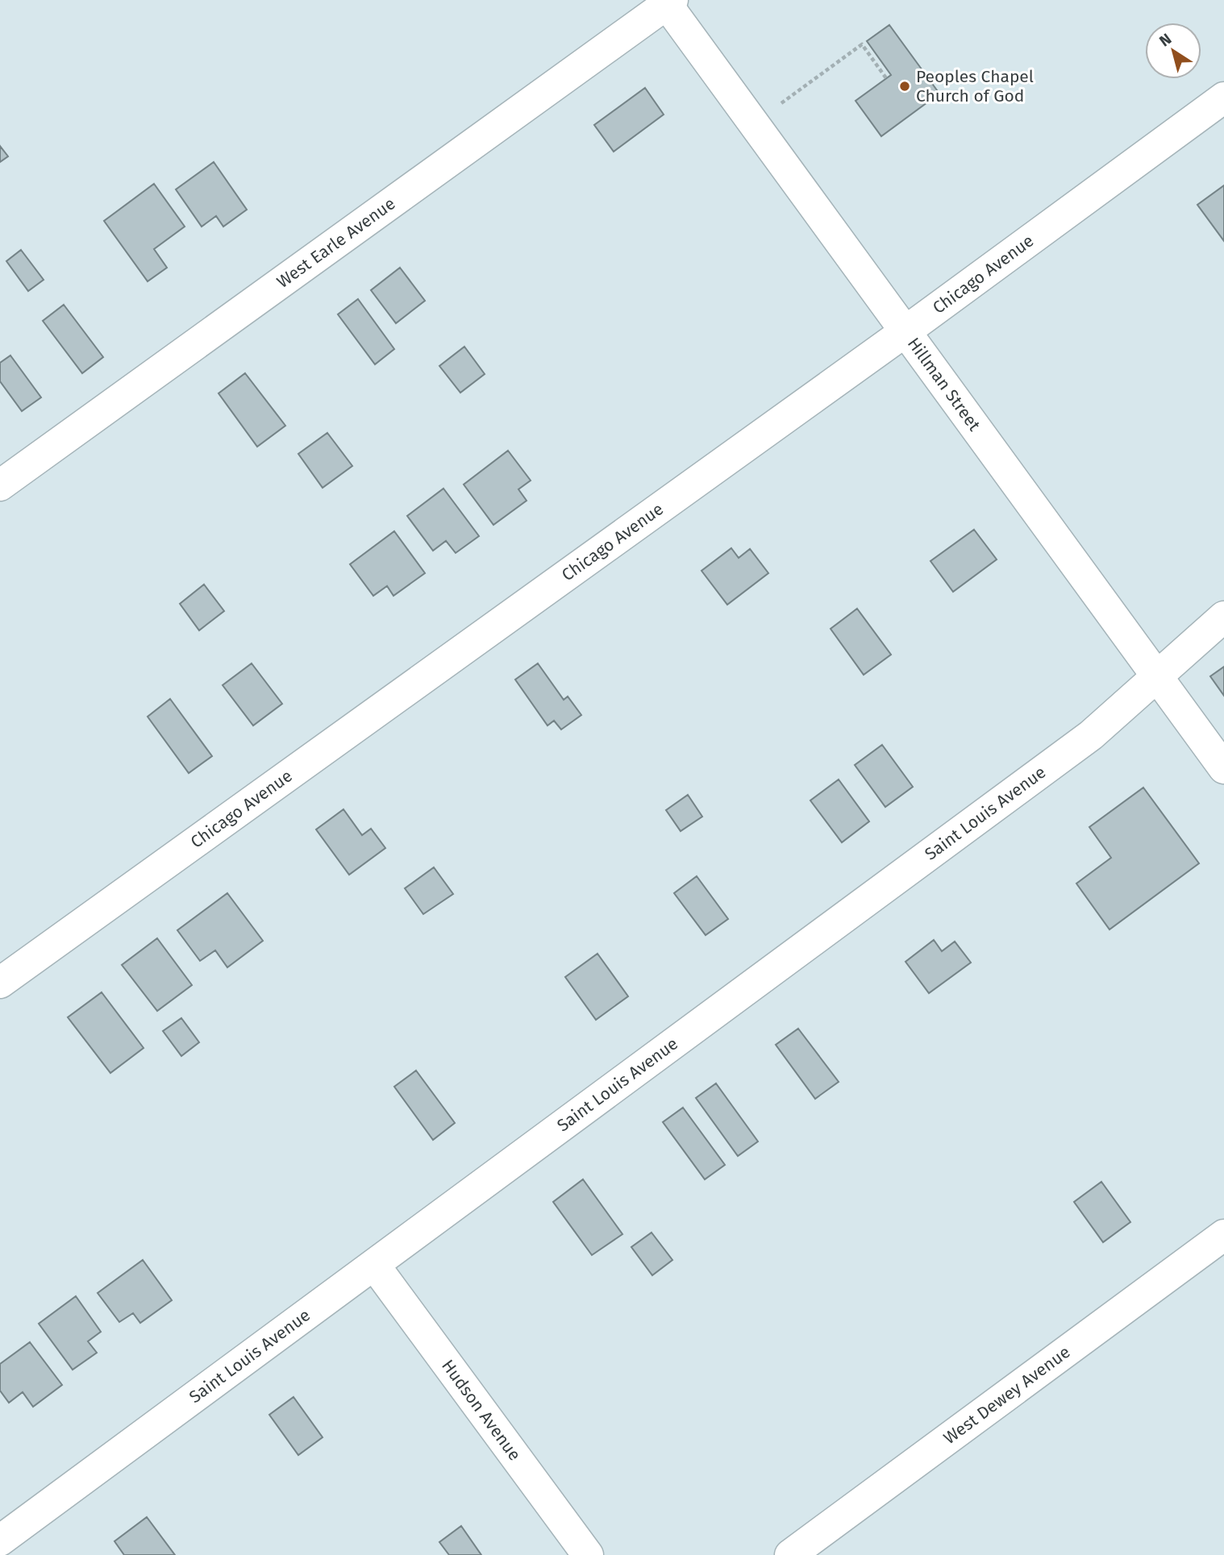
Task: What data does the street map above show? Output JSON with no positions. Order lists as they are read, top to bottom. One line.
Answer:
{"streets":{"street":["West Earle Avenue","Chicago Avenue","Hillman Street","Saint Louis Avenue","West Dewey Avenue","Hudson Avenue"]},"crossings":[["West Earle Avenue","Hillman Street"],["Chicago Avenue","Hillman Street"],["Hillman Street","Saint Louis Avenue"],["Saint Louis Avenue","Hudson Avenue"]],"places":["Peoples Chapel Church of God"],"north":"top left"}
